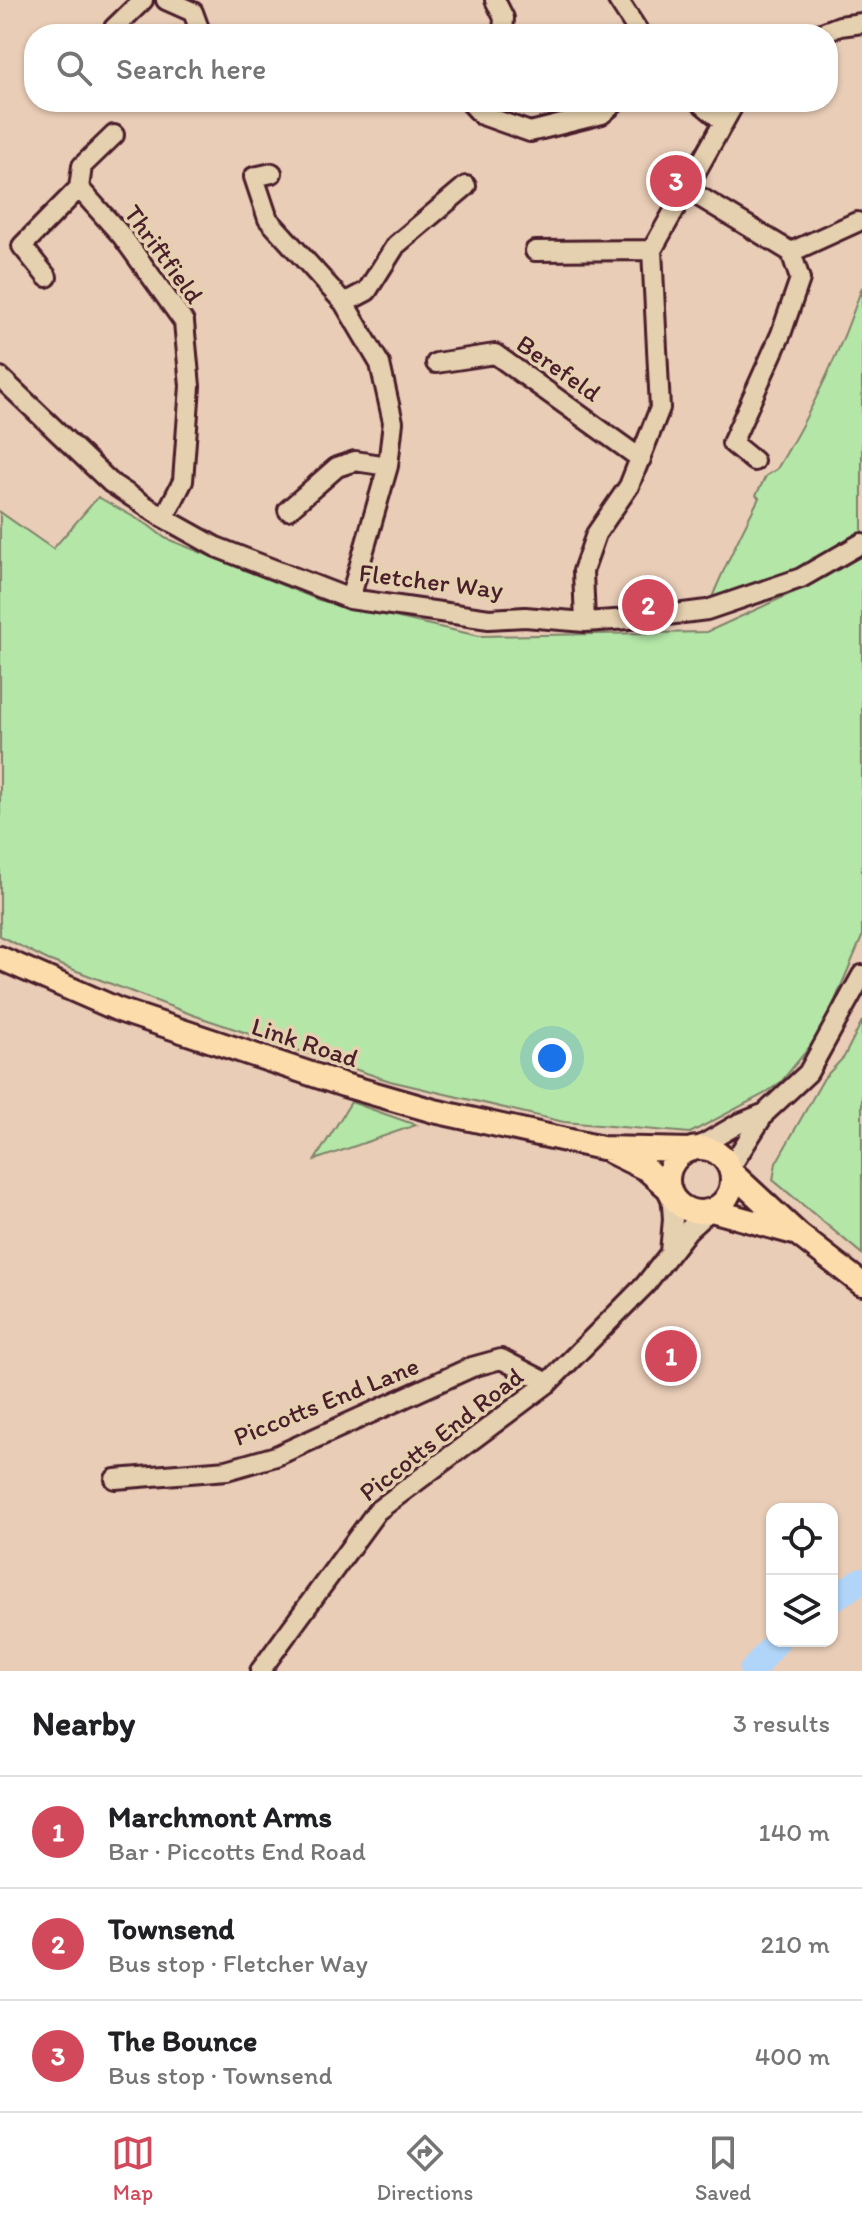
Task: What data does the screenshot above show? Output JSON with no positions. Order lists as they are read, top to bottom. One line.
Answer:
{"streets":{"main road":["Link Road"],"street":["Thriftfield","Berefeld","Fletcher Way","Piccotts End Lane","Piccotts End Road"]},"crossings":[["Thriftfield","Fletcher Way"],["Link Road","Piccotts End Road"],["Piccotts End Lane","Piccotts End Road"]],"page":{"search":"Search here","pins":["3","2","1"],"heading":["Nearby","3 results"],"list":[{"mark":"1","name":"Marchmont Arms","note":"Bar · Piccotts End Road","value":"140 m"},{"mark":"2","name":"Townsend","note":"Bus stop · Fletcher Way","value":"210 m"},{"mark":"3","name":"The Bounce","note":"Bus stop · Townsend","value":"400 m"}],"nav":["Map","Directions","Saved"]}}
